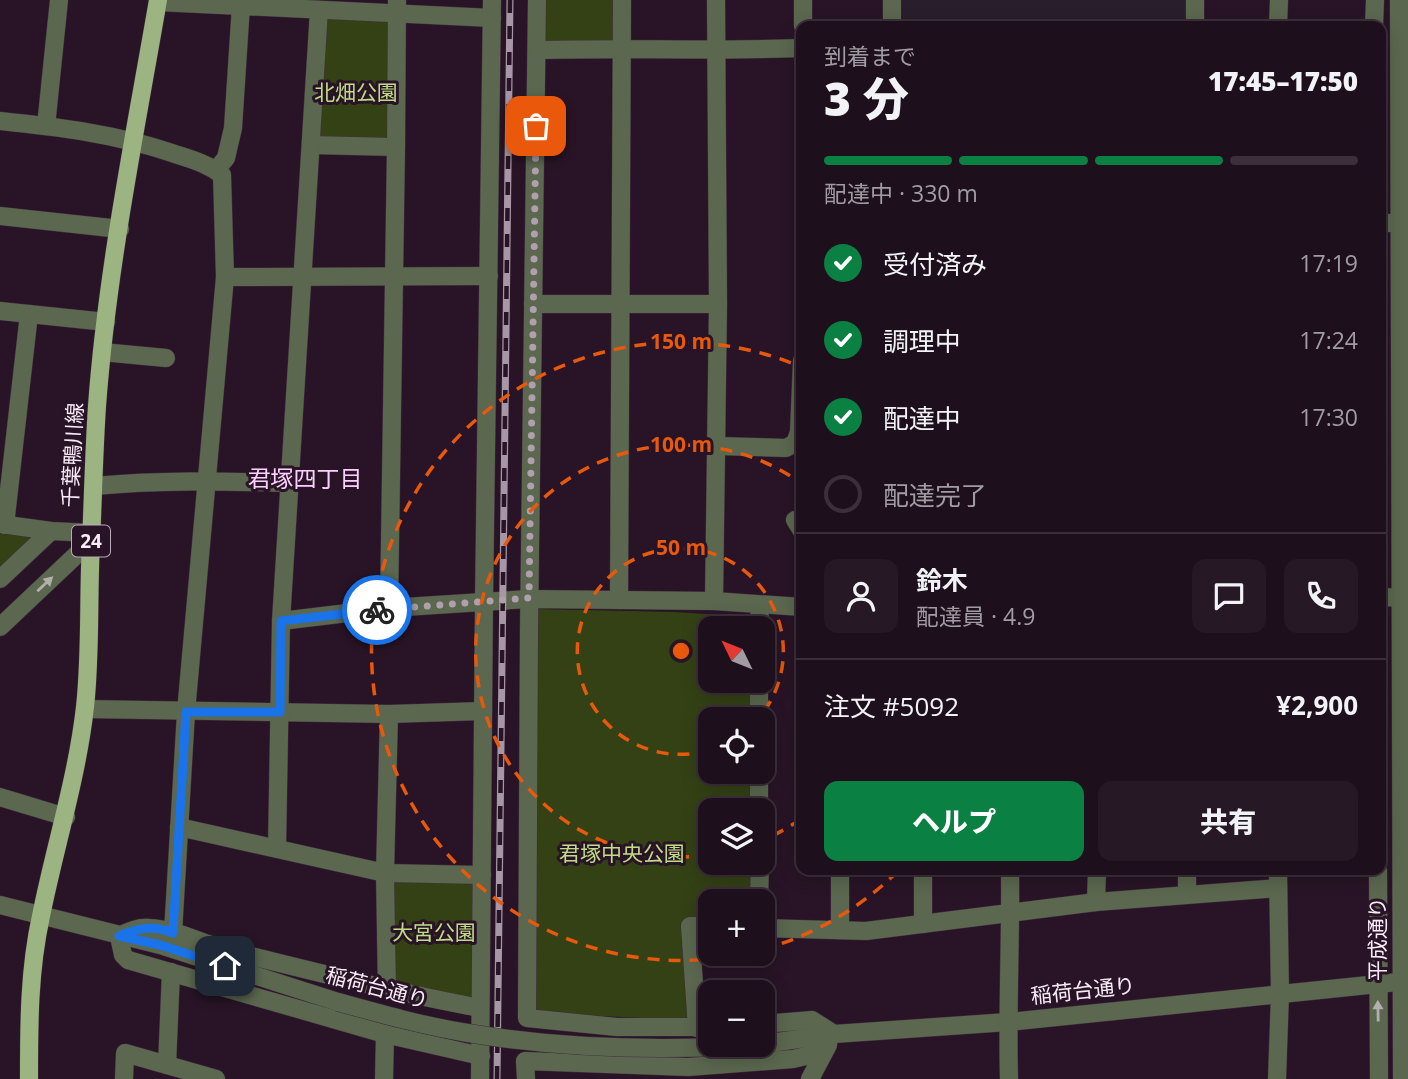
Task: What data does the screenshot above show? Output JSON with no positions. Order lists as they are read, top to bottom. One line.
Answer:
{"streets":{"main road":["千葉鴨川線","24"],"street":["平成通り","稲荷台通り"]},"crossings":[["千葉鴨川線","稲荷台通り"],["平成通り","稲荷台通り"]],"districts":["君塚四丁目"],"parks":["北畑公園","君塚中央公園","大宮公園"],"north":"top left","page":{"heading":["3 分","到着まで","17:45–17:50"],"panel":["鈴木","配達員 · 4.9","注文 #5092","¥2,900"],"bar":"配達中 · 330 m","list":[["受付済み","17:19"],["調理中","17:24"],["配達中","17:30"],"配達完了"],"map_buttons":["+","−"],"buttons":["ヘルプ","共有"]},"rings":["150 m","100 m","50 m"]}
